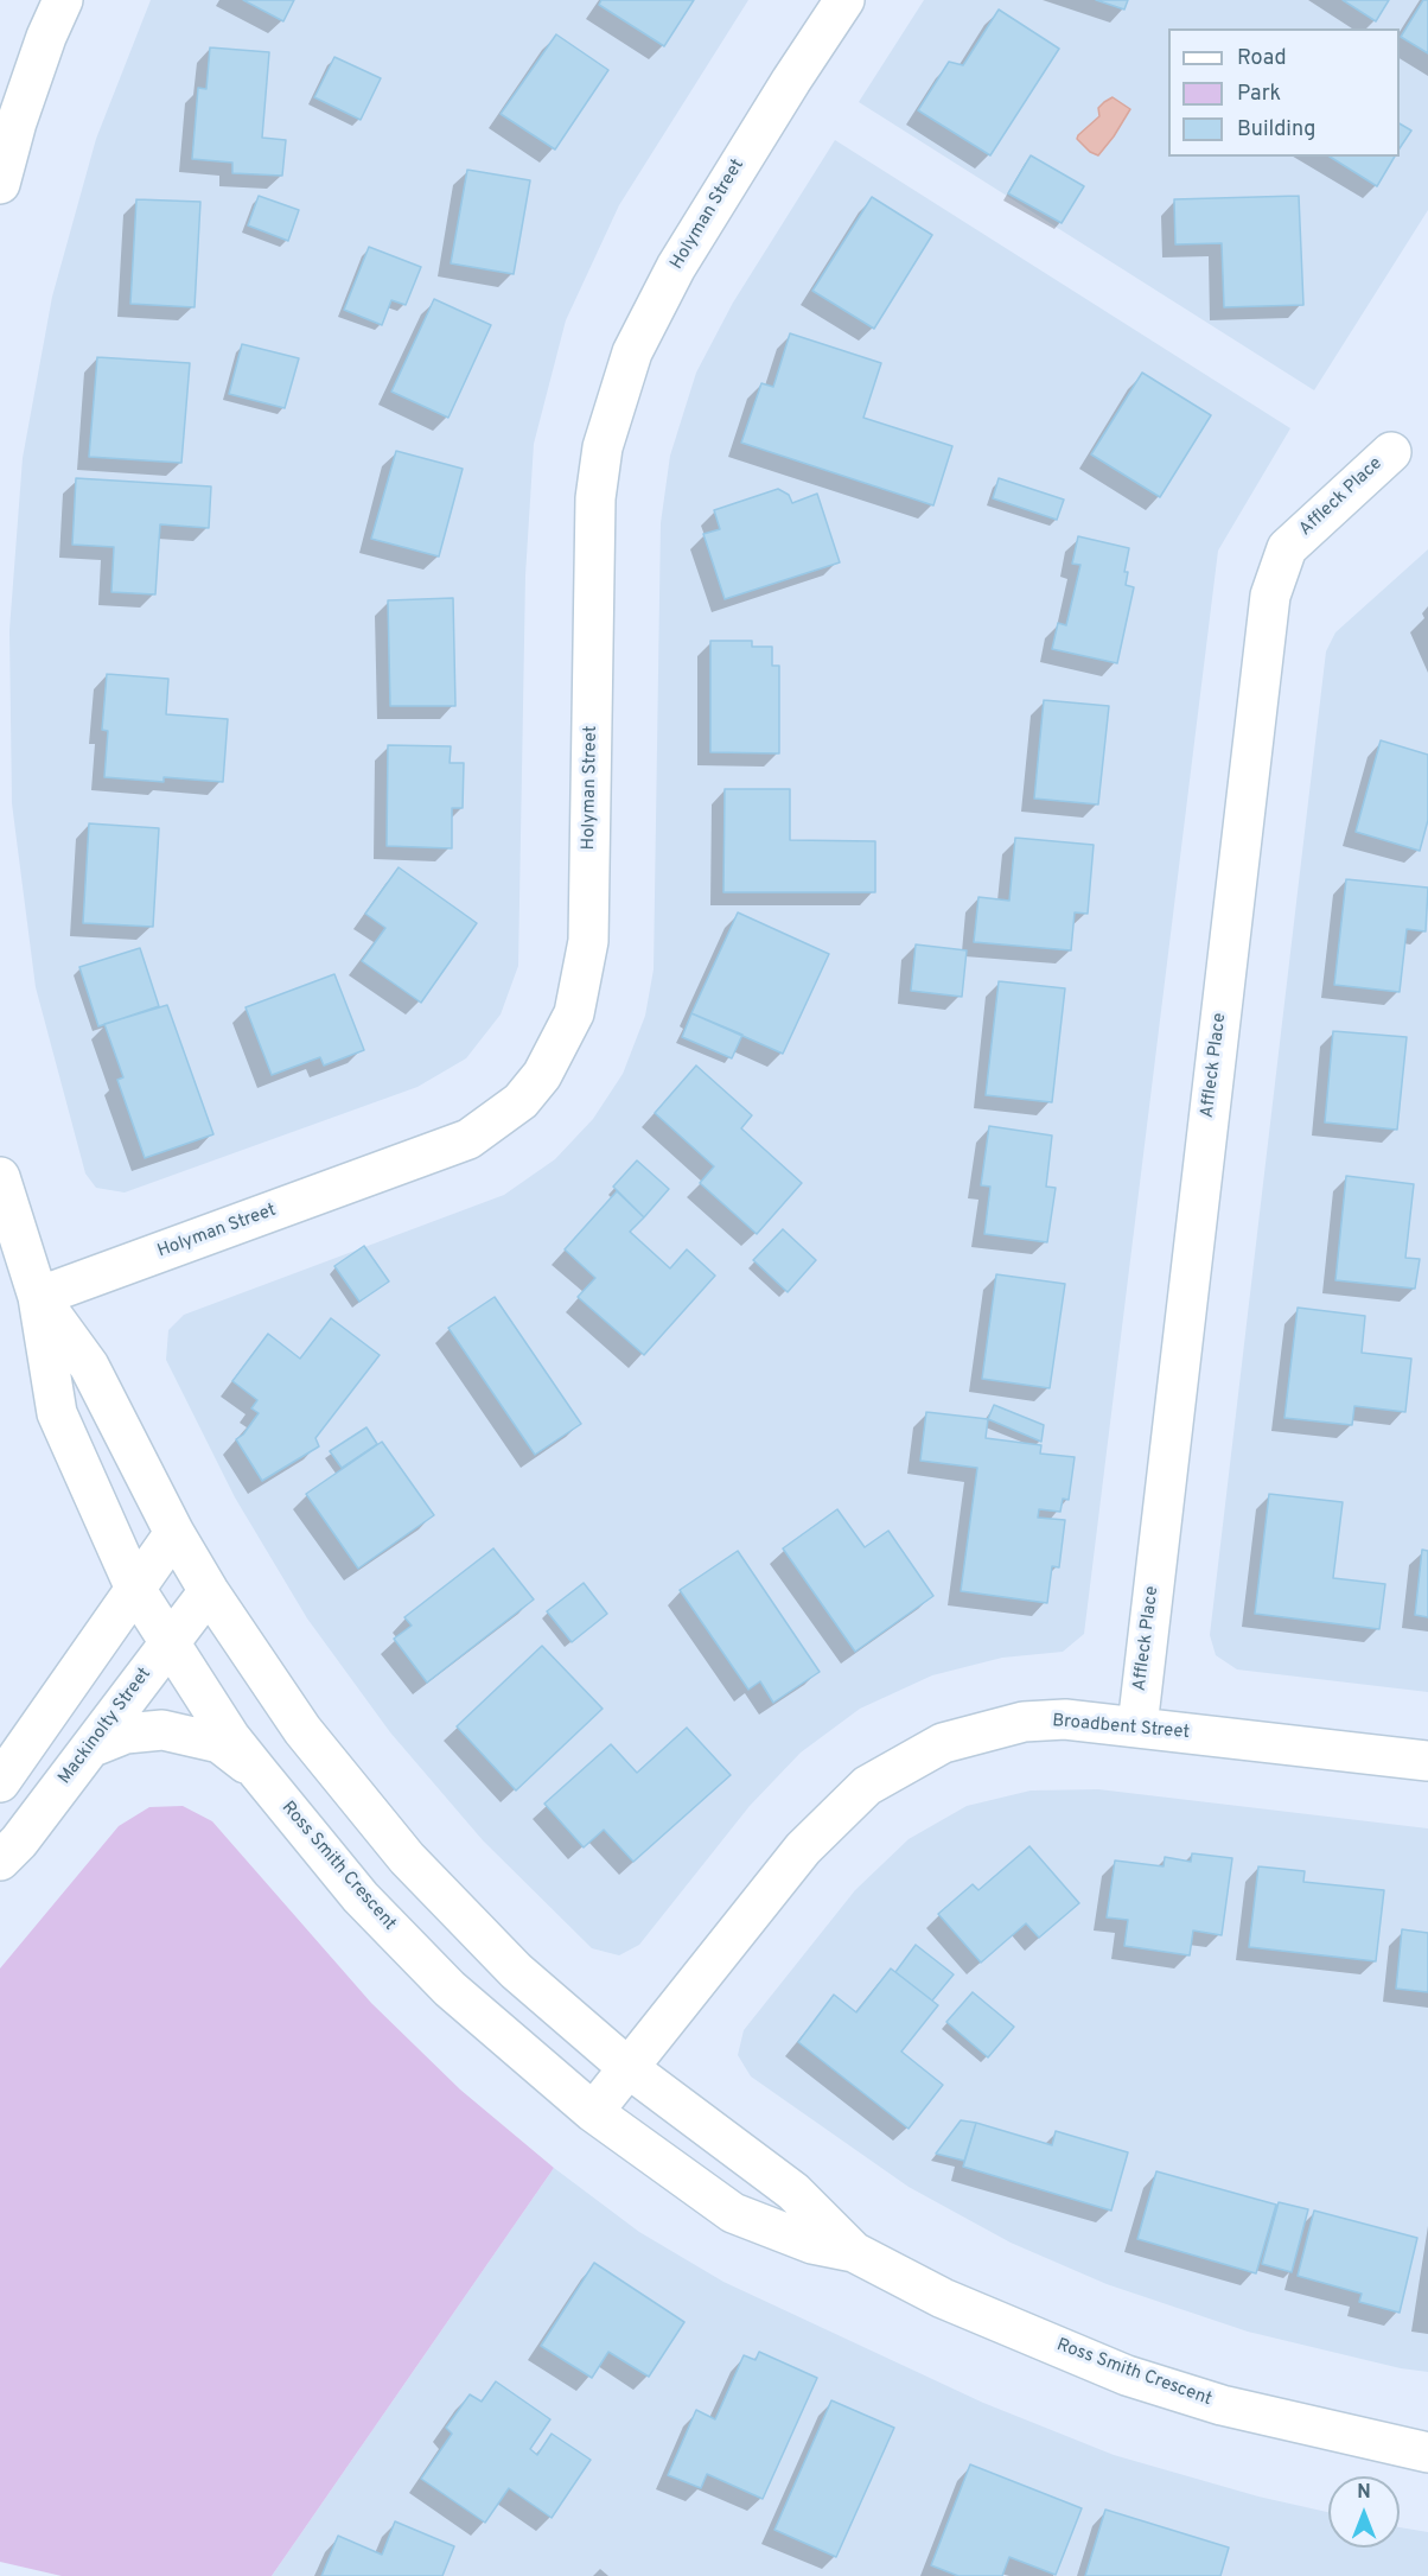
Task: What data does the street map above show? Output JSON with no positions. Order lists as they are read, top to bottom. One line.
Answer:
{"streets":{"street":["Holyman Street","Affleck Place","Mackinolty Street","Broadbent Street","Ross Smith Crescent"]},"crossings":[["Holyman Street","Ross Smith Crescent"],["Affleck Place","Broadbent Street"],["Mackinolty Street","Ross Smith Crescent"],["Broadbent Street","Ross Smith Crescent"]],"legend":["Road","Park","Building"],"north":"top"}
